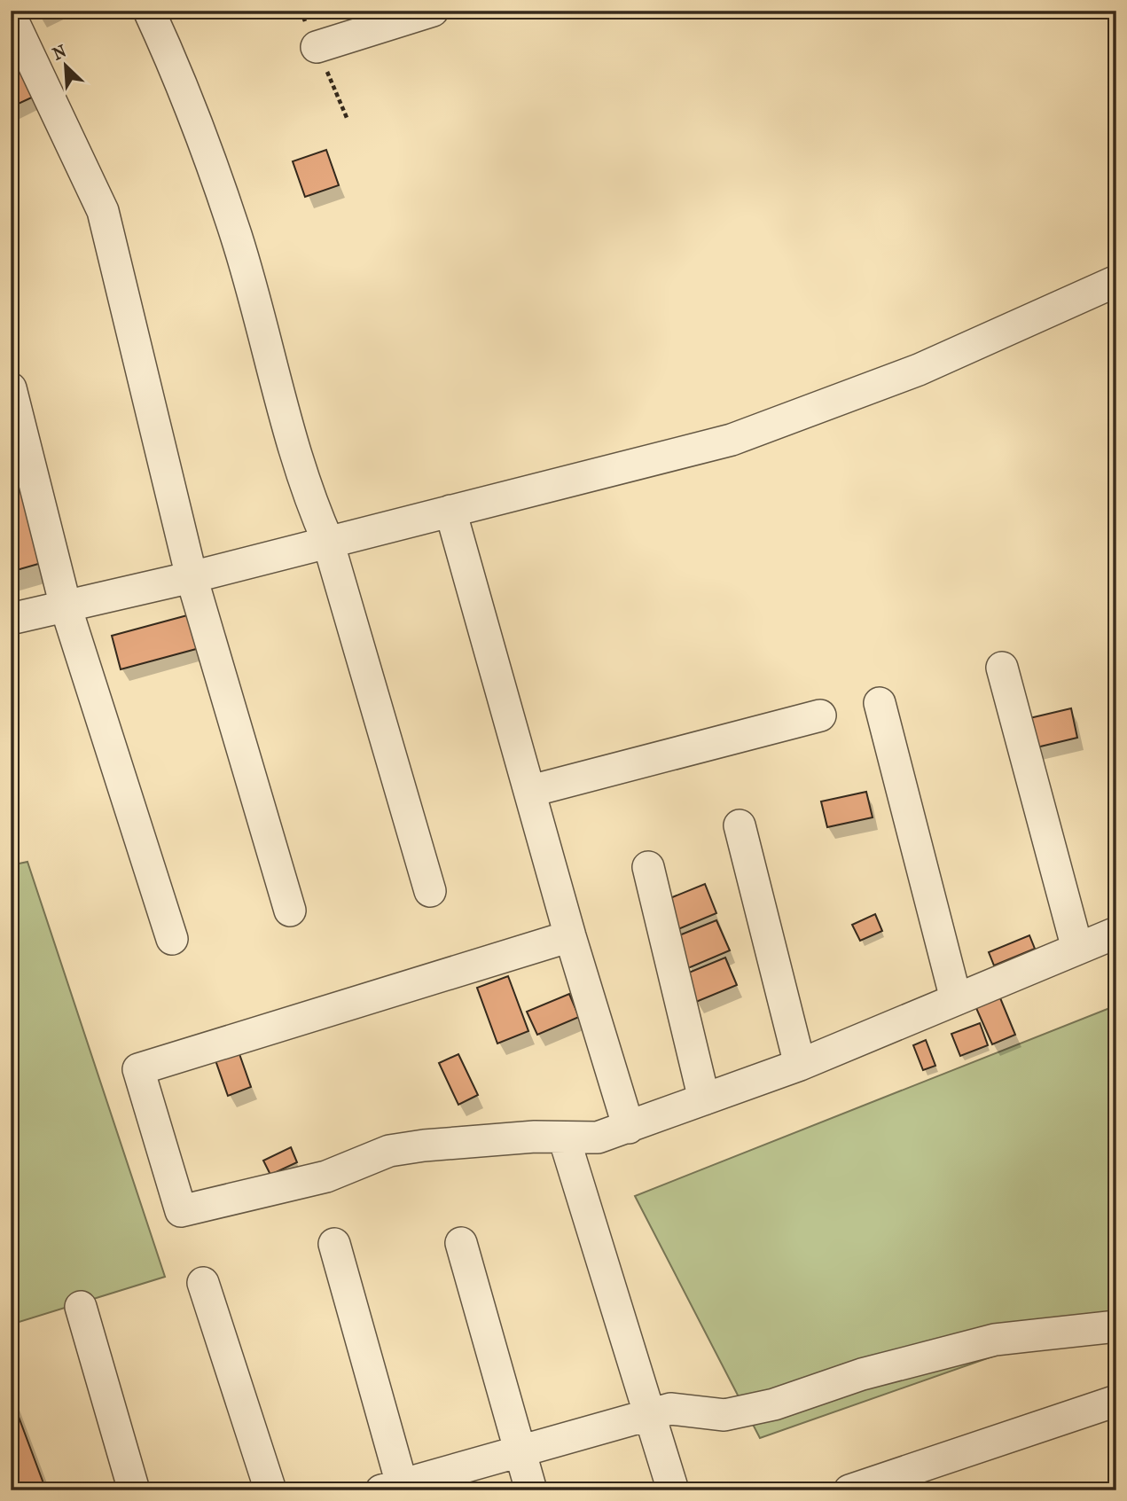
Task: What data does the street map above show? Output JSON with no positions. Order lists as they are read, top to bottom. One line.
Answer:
{"north":"top left"}
